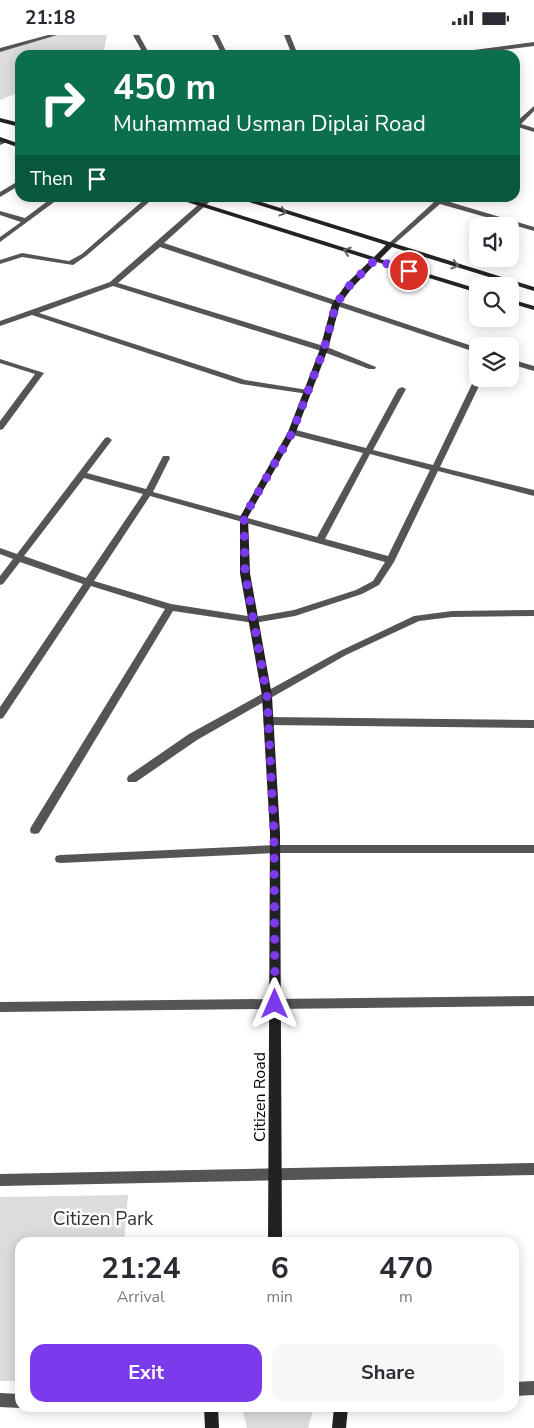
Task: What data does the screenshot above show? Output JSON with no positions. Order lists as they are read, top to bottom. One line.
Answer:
{"streets":{"street":["Citizen Road"]},"parks":["Citizen Park"],"page":{"status":"21:18","turn":["450 m","Muhammad Usman Diplai Road"],"then":"Then","eta":["21:24","Arrival","6","min","470","m"],"buttons":["Exit","Share"]}}
